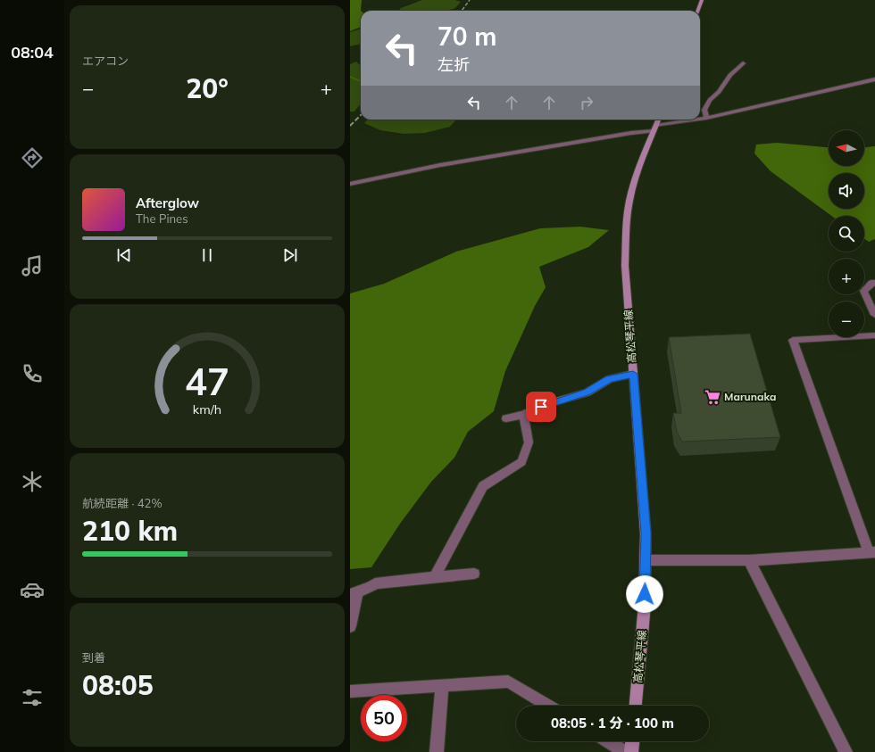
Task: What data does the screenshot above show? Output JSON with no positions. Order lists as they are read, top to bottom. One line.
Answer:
{"streets":{"main road":["高松琴平線"]},"places":{"supermarket":["Marunaka"]},"north":"left","page":{"tabs":"08:04","tile":["エアコン",["航続距離 · 42%","210 km"],["到着","08:05"]],"turn":["70 m","左折"],"heat":["−","20°","+"],"map_buttons":["+","−"],"song":["Afterglow","The Pines"],"limit":"50","trip":"08:05 · 1 分 · 100 m","gauge":["47","km/h"]}}
